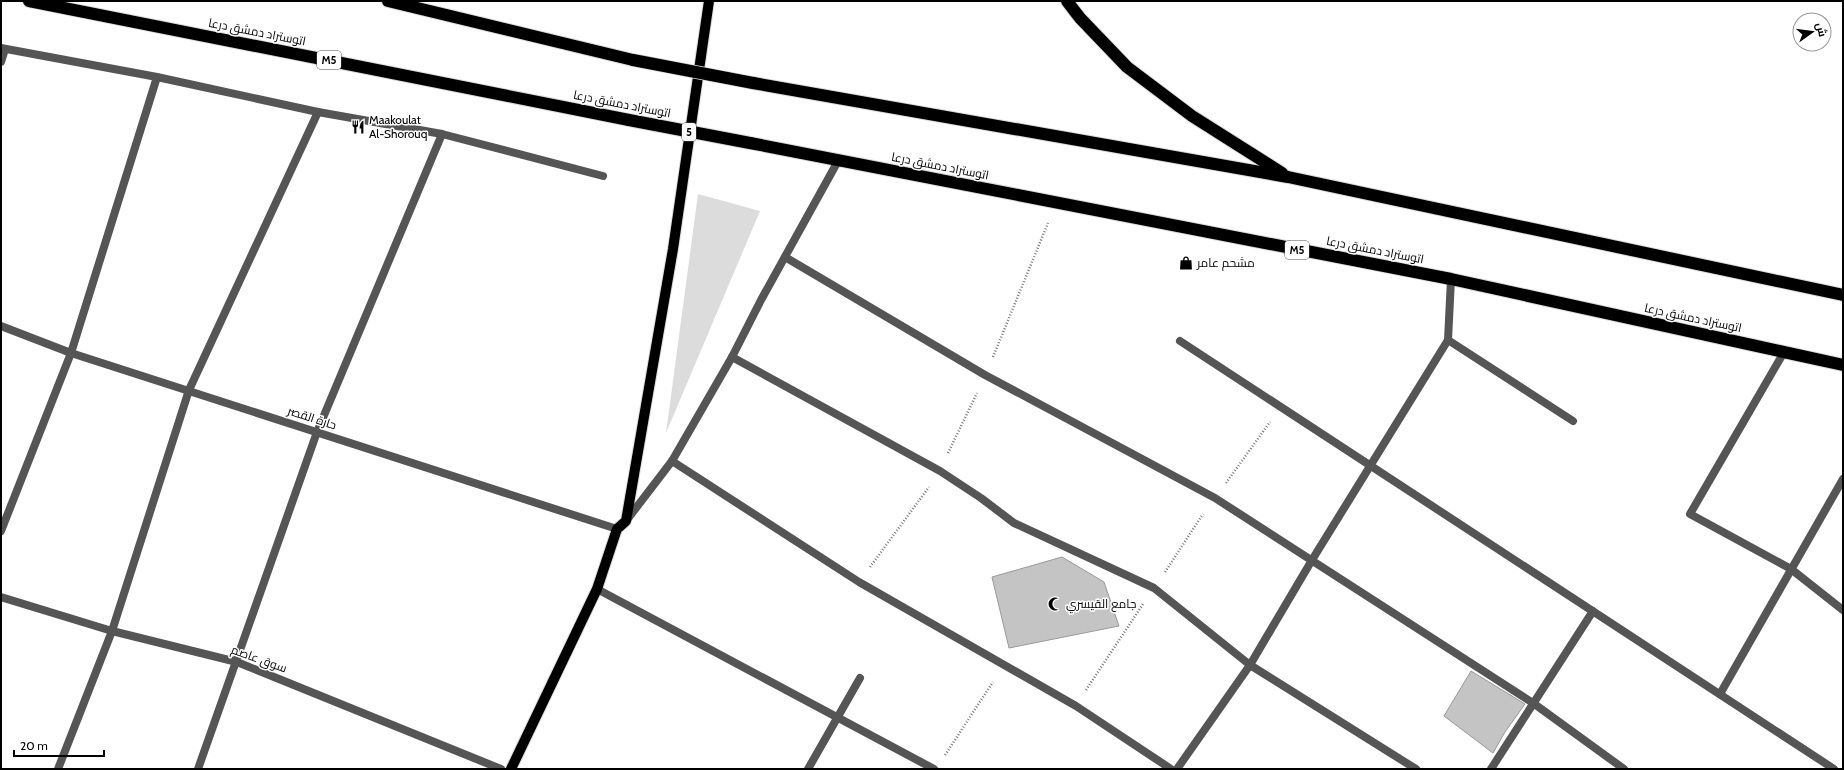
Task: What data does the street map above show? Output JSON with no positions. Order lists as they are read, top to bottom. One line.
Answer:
{"streets":{"highway":["اتوستراد دمشق درعا","M5","5"],"street":["حارة القصر","سوق عاصم"]},"places":{"restaurant":["Maakoulat Al-Shorouq"],"shop":["مشحم عامر"],"mosque":["جامع القيسري"]},"scale_bar":"20 m","north":"right"}
